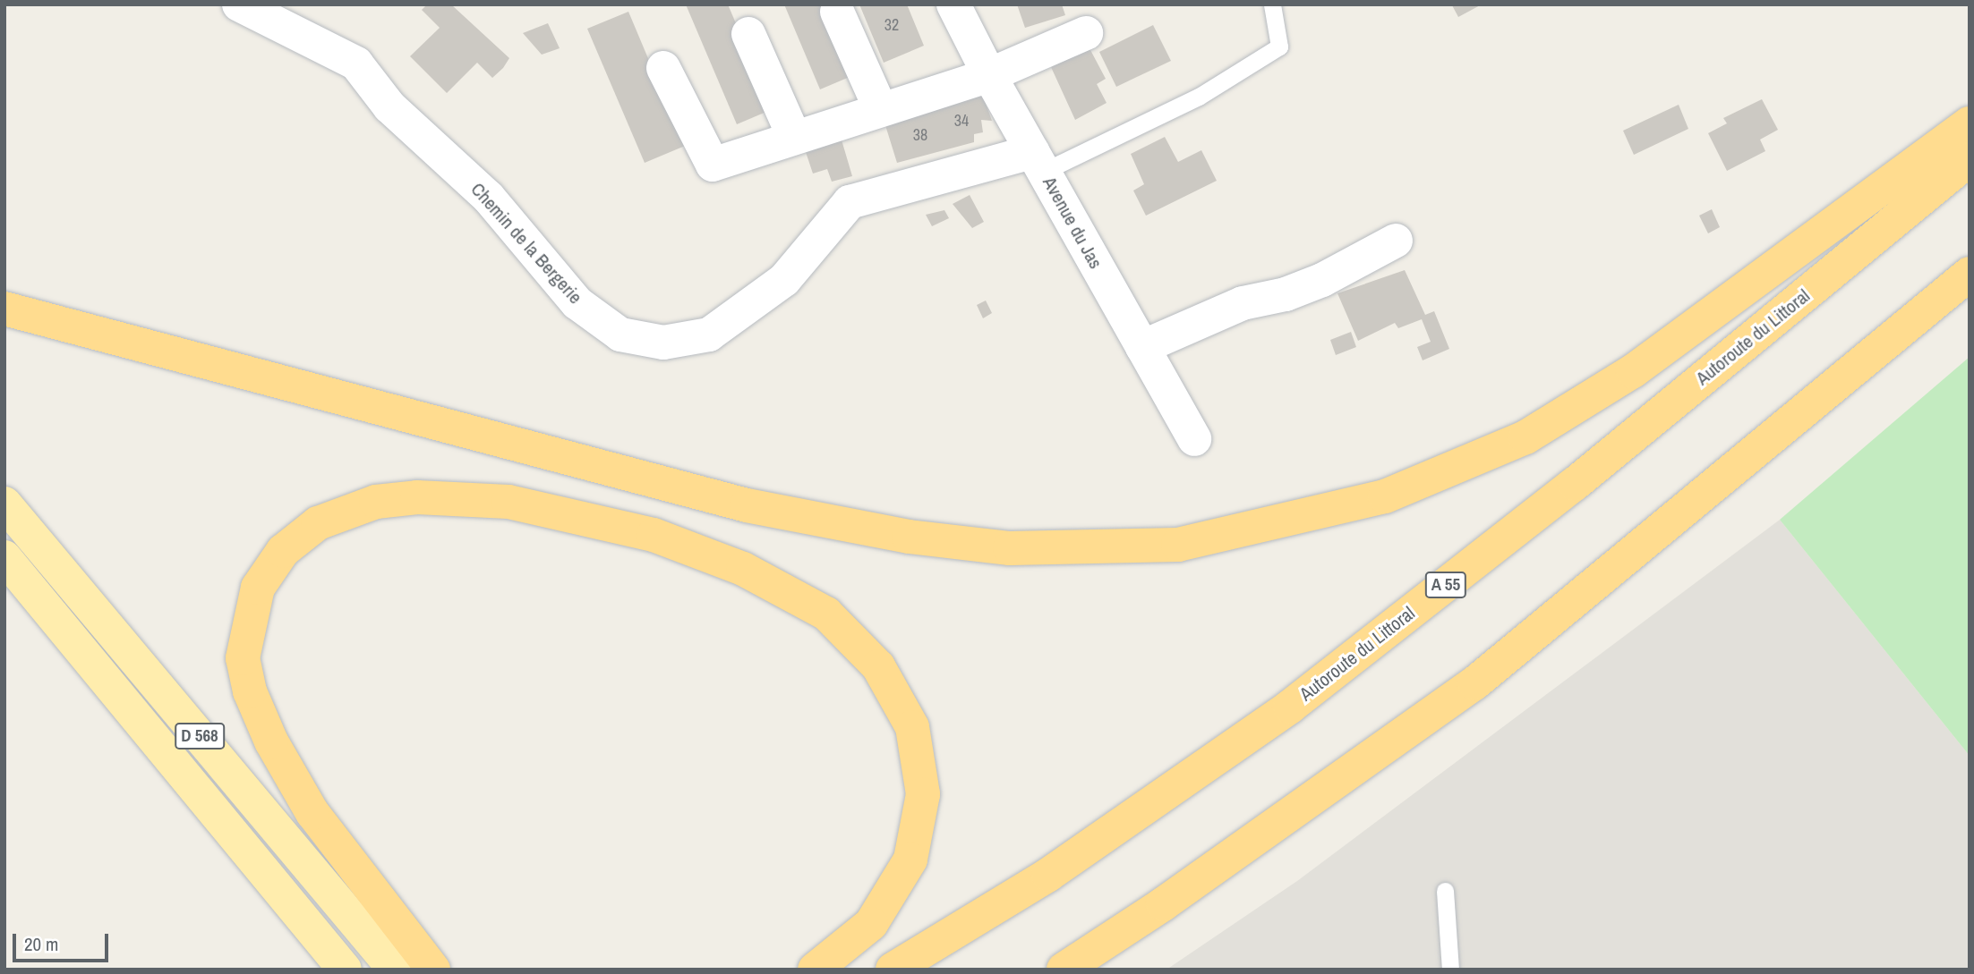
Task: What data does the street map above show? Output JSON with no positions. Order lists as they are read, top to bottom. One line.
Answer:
{"streets":{"highway":["Autoroute du Littoral","A 55"],"main road":["D 568"],"street":["Avenue du Jas","Chemin de la Bergerie"]},"crossings":[["Avenue du Jas","Chemin de la Bergerie"]],"house_numbers":["32","34","38"],"scale_bar":"20 m"}
